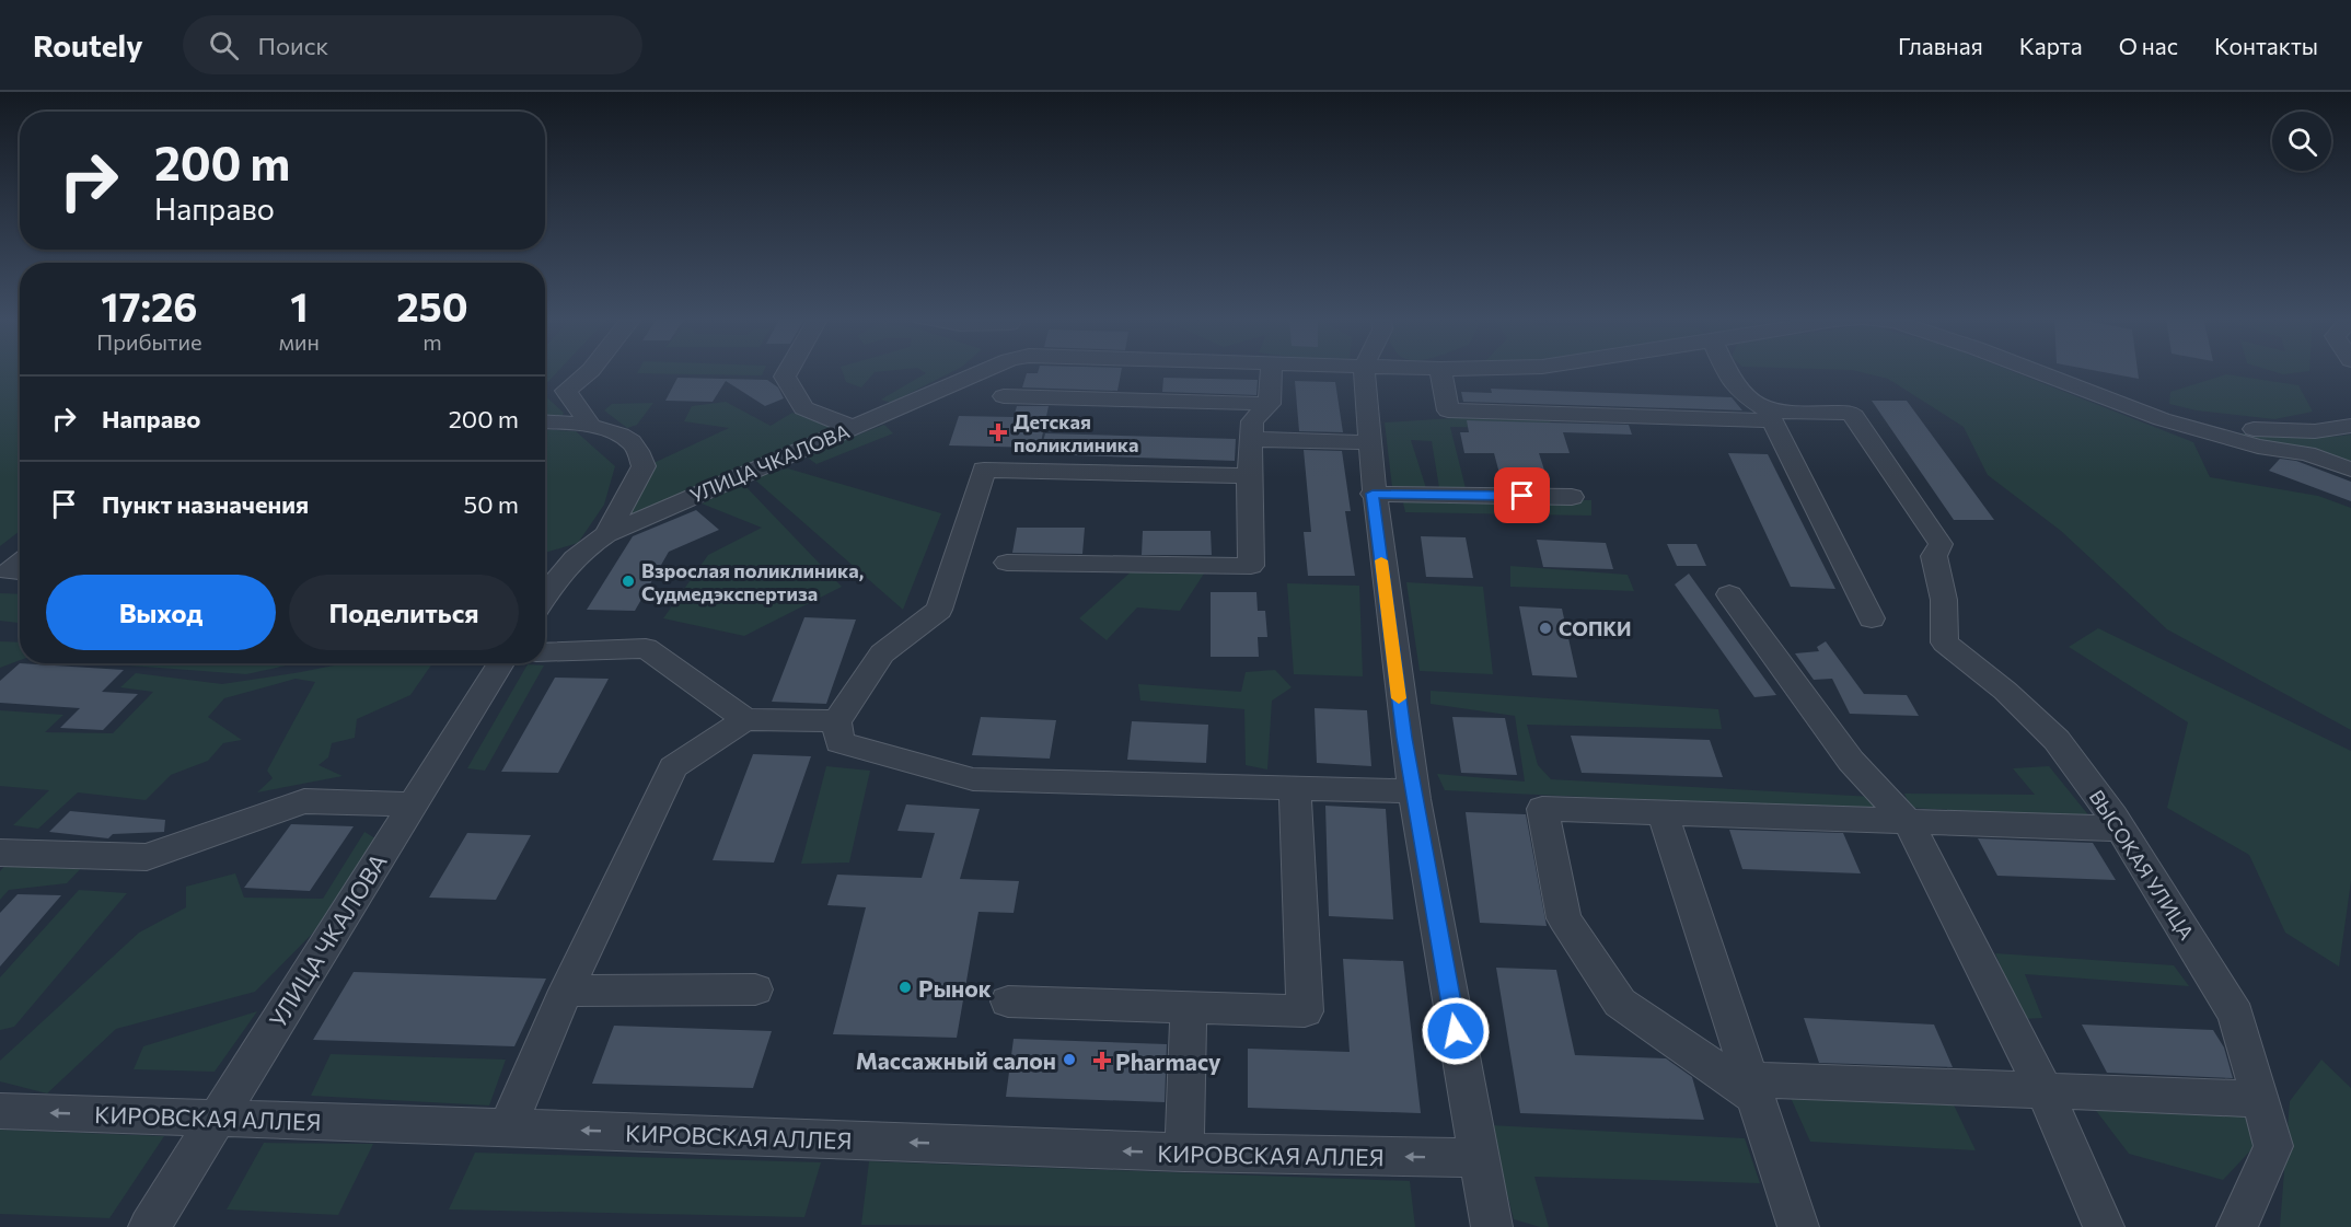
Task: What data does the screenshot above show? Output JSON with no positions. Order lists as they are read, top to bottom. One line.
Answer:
{"streets":{"street":["УЛИЦА ЧКАЛОВА","ВЫСОКАЯ УЛИЦА","КИРОВСКАЯ АЛЛЕЯ"]},"crossings":[["УЛИЦА ЧКАЛОВА","КИРОВСКАЯ АЛЛЕЯ"]],"places":{"health":["Детская поликлиника","Pharmacy"],"other":["Взрослая поликлиника, Судмедэкспертиза","СОПКИ","Рынок","Массажный салон"]},"page":{"header":"Routely","search":"Поиск","nav":["Главная","Карта","О нас","Контакты"],"turn":["200 m","Направо"],"eta":["17:26","Прибытие","1","мин","250","m"],"list":[{"name":"Направо","value":"200 m"},{"name":"Пункт назначения","value":"50 m"}],"buttons":["Выход","Поделиться"]}}
